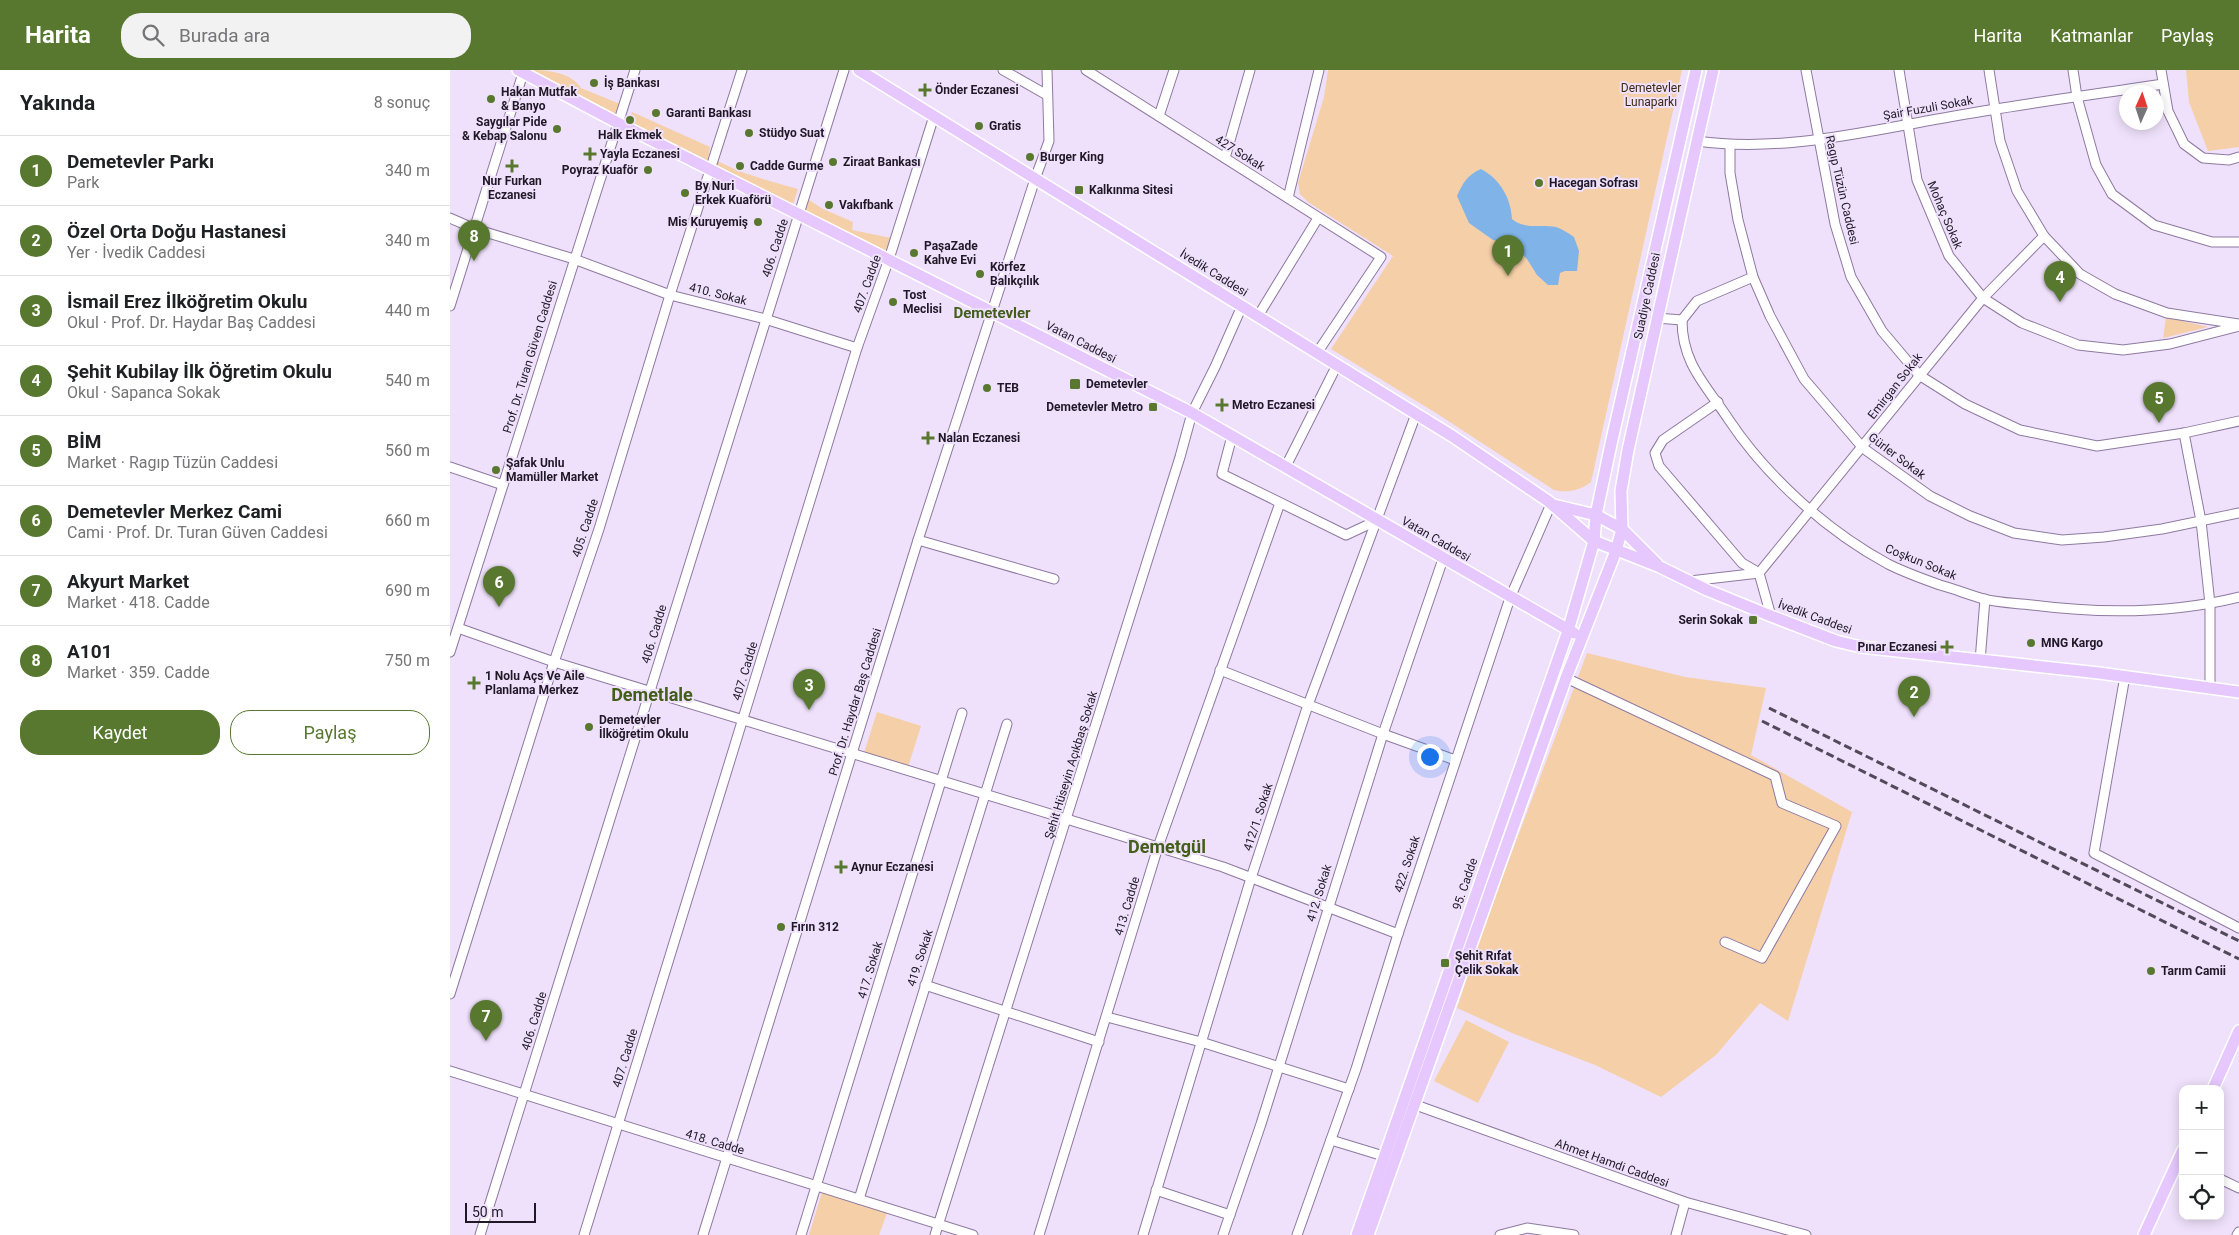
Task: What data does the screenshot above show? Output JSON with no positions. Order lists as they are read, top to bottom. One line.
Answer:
{"streets":{"main road":["İvedik Caddesi","Suadiye Caddesi","Vatan Caddesi","95. Cadde"],"street":["Şair Fuzuli Sokak","427 Sokak","Ragıp Tüzün Caddesi","Mohaç Sokak","406. Cadde","407. Cadde","410. Sokak","Prof. Dr. Turan Güven Caddesi","Emirgan Sokak","Gürler Sokak","405. Cadde","Coşkun Sokak","Prof. Dr. Haydar Baş Caddesi","Şehit Hüseyin Açıkbaş Sokak","412/1. Sokak","422. Sokak","412. Sokak","413. Cadde","419. Sokak","417. Sokak","418. Cadde","Ahmet Hamdi Caddesi"]},"crossings":[["Şair Fuzuli Sokak","Ragıp Tüzün Caddesi"],["Şair Fuzuli Sokak","Mohaç Sokak"],["Şair Fuzuli Sokak","Suadiye Caddesi"],["Şair Fuzuli Sokak","Gürler Sokak"],["427 Sokak","İvedik Caddesi"],["Ragıp Tüzün Caddesi","Emirgan Sokak"],["Mohaç Sokak","Emirgan Sokak"],["406. Cadde","410. Sokak"],["406. Cadde","Vatan Caddesi"],["406. Cadde","418. Cadde"],["İvedik Caddesi","407. Cadde"],["İvedik Caddesi","Suadiye Caddesi"],["İvedik Caddesi","Prof. Dr. Haydar Baş Caddesi"],["İvedik Caddesi","Şehit Hüseyin Açıkbaş Sokak"],["İvedik Caddesi","412/1. Sokak"],["İvedik Caddesi","422. Sokak"],["İvedik Caddesi","95. Cadde"],["407. Cadde","410. Sokak"],["407. Cadde","Vatan Caddesi"],["407. Cadde","418. Cadde"],["410. Sokak","Prof. Dr. Turan Güven Caddesi"],["410. Sokak","405. Cadde"],["Vatan Caddesi","Prof. Dr. Turan Güven Caddesi"],["Vatan Caddesi","405. Cadde"],["Vatan Caddesi","Prof. Dr. Haydar Baş Caddesi"],["Vatan Caddesi","Şehit Hüseyin Açıkbaş Sokak"],["Vatan Caddesi","412/1. Sokak"],["Vatan Caddesi","422. Sokak"],["Vatan Caddesi","95. Cadde"],["Vatan Caddesi","412. Sokak"],["Emirgan Sokak","Gürler Sokak"],["Emirgan Sokak","Coşkun Sokak"],["Prof. Dr. Haydar Baş Caddesi","418. Cadde"],["Şehit Hüseyin Açıkbaş Sokak","418. Cadde"],["95. Cadde","Ahmet Hamdi Caddesi"],["419. Sokak","418. Cadde"],["417. Sokak","418. Cadde"]],"districts":["Demetevler","Demetlale","Demetgül"],"parks":["Demetevler Lunaparkı"],"places":{"other":["İş Bankası","Hakan Mutfak & Banyo","Garanti Bankası","Halk Ekmek","Gratis","Saygılar Pide & Kebap Salonu","Stüdyo Suat","Burger King","Ziraat Bankası","Cadde Gurme","Poyraz Kuaför","Hacegan Sofrası","By Nuri Erkek Kuaförü","Vakıfbank","Mis Kuruyemiş","PaşaZade Kahve Evi","Körfez Balıkçılık","Tost Meclisi","TEB","Şafak Unlu Mamüller Market","MNG Kargo","Demetevler İlköğretim Okulu","Fırın 312","Tarım Camii"],"health":["Önder Eczanesi","Yayla Eczanesi","Nur Furkan Eczanesi","Metro Eczanesi","Nalan Eczanesi","Pınar Eczanesi","1 Nolu Açs Ve Aile Planlama Merkez","Aynur Eczanesi"],"transit":["Kalkınma Sitesi","Demetevler","Demetevler Metro","Serin Sokak","Şehit Rıfat Çelik Sokak"]},"scale_bar":"50 m","north":"top","page":{"header":"Harita","search":"Burada ara","nav":["Harita","Katmanlar","Paylaş"],"heading":["Yakında","8 sonuç"],"list":[{"mark":"1","name":"Demetevler Parkı","note":"Park","value":"340 m"},{"mark":"2","name":"Özel Orta Doğu Hastanesi","note":"Yer · İvedik Caddesi","value":"340 m"},{"mark":"3","name":"İsmail Erez İlköğretim Okulu","note":"Okul · Prof. Dr. Haydar Baş Caddesi","value":"440 m"},{"mark":"4","name":"Şehit Kubilay İlk Öğretim Okulu","note":"Okul · Sapanca Sokak","value":"540 m"},{"mark":"5","name":"BİM","note":"Market · Ragıp Tüzün Caddesi","value":"560 m"},{"mark":"6","name":"Demetevler Merkez Cami","note":"Cami · Prof. Dr. Turan Güven Caddesi","value":"660 m"},{"mark":"7","name":"Akyurt Market","note":"Market · 418. Cadde","value":"690 m"},{"mark":"8","name":"A101","note":"Market · 359. Cadde","value":"750 m"}],"pins":["8","1","4","5","6","3","2","7"],"buttons":["Kaydet","Paylaş"],"map_buttons":["+","−"],"scale":"50 m"}}
